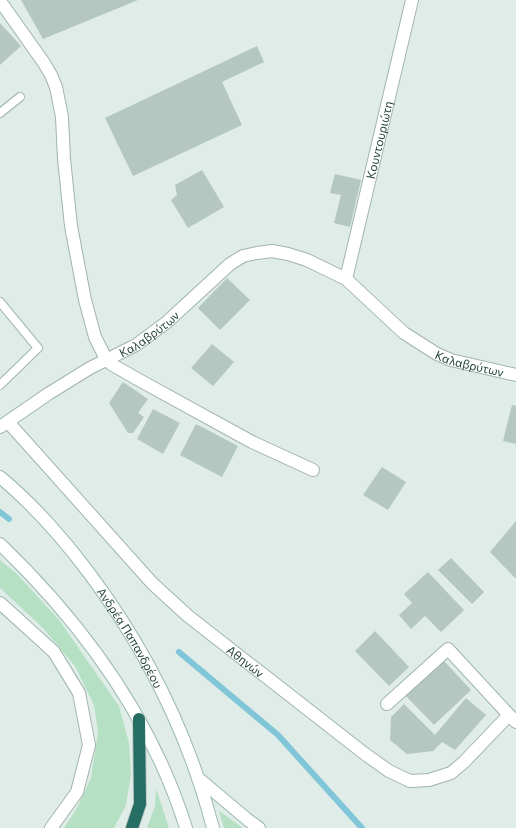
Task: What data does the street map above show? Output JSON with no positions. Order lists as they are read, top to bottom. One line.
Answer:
{"streets":{"street":["Κουντουριώτη","Καλαβρύτων","Ανδρέα Παπανδρέου","Αθηνών"]},"crossings":[["Κουντουριώτη","Καλαβρύτων"]]}
